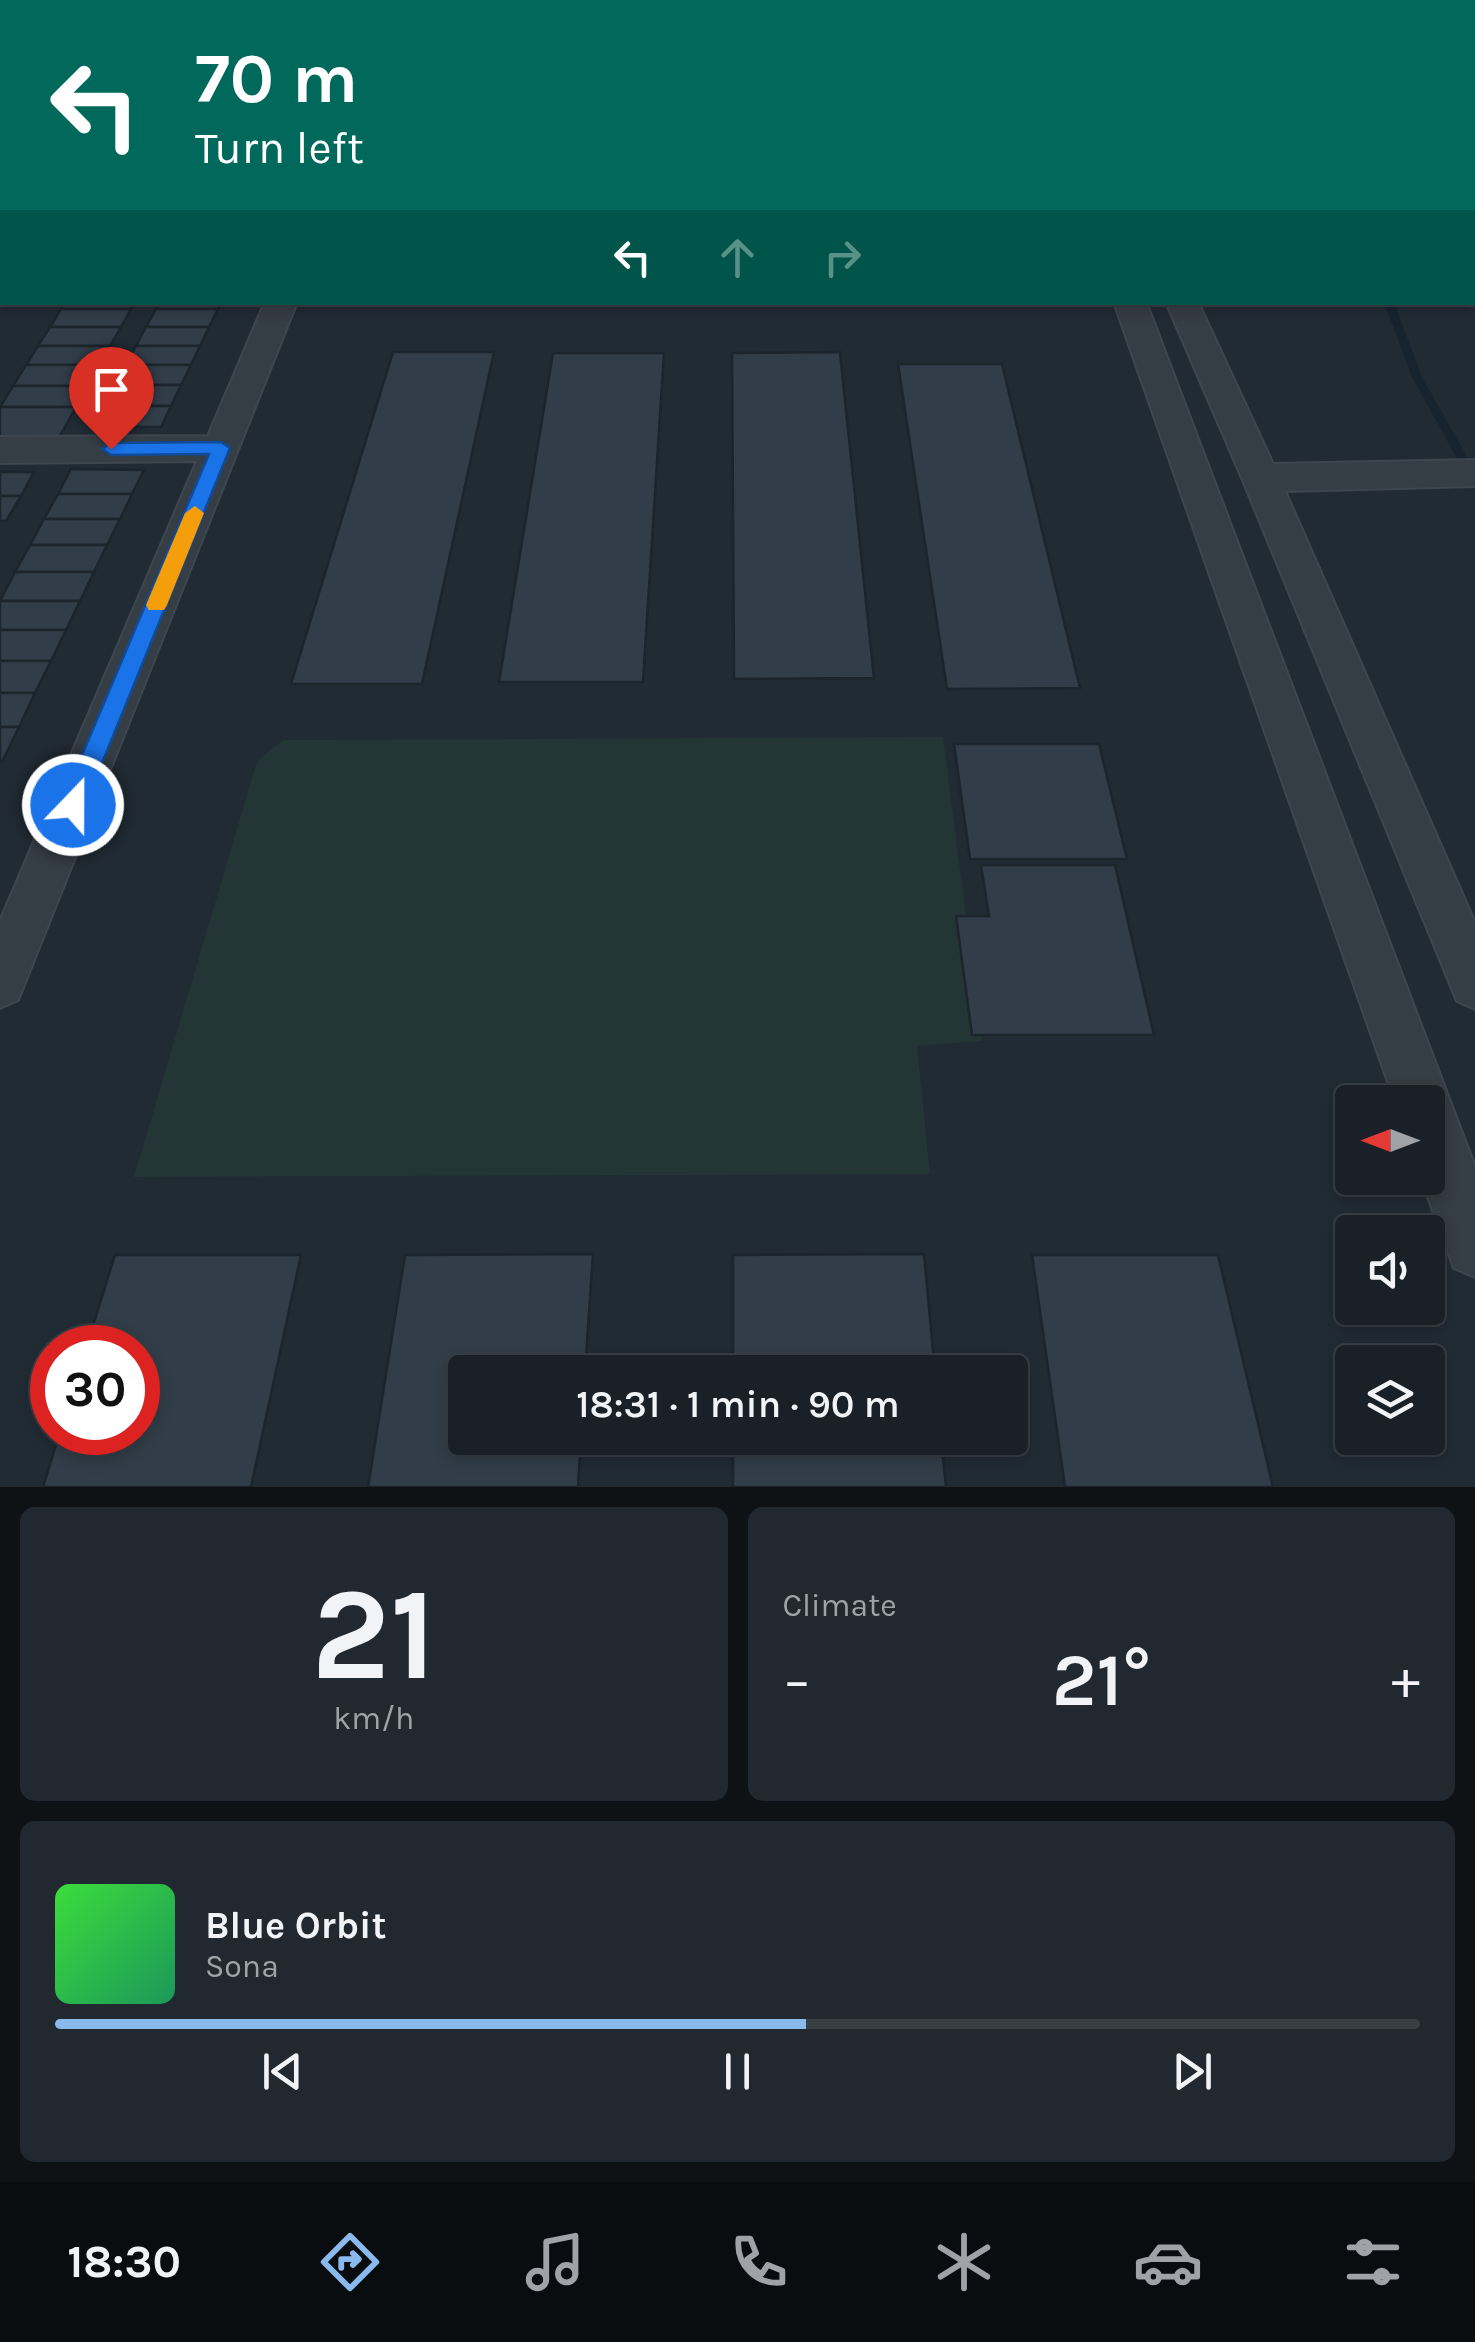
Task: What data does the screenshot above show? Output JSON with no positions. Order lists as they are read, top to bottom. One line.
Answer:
{"north":"left","page":{"turn":["70 m","Turn left"],"limit":"30","trip":"18:31 · 1 min · 90 m","tile":[["21","km/h"],"Climate"],"heat":["−","21°","+"],"song":["Blue Orbit","Sona"],"tabs":"18:30"}}
